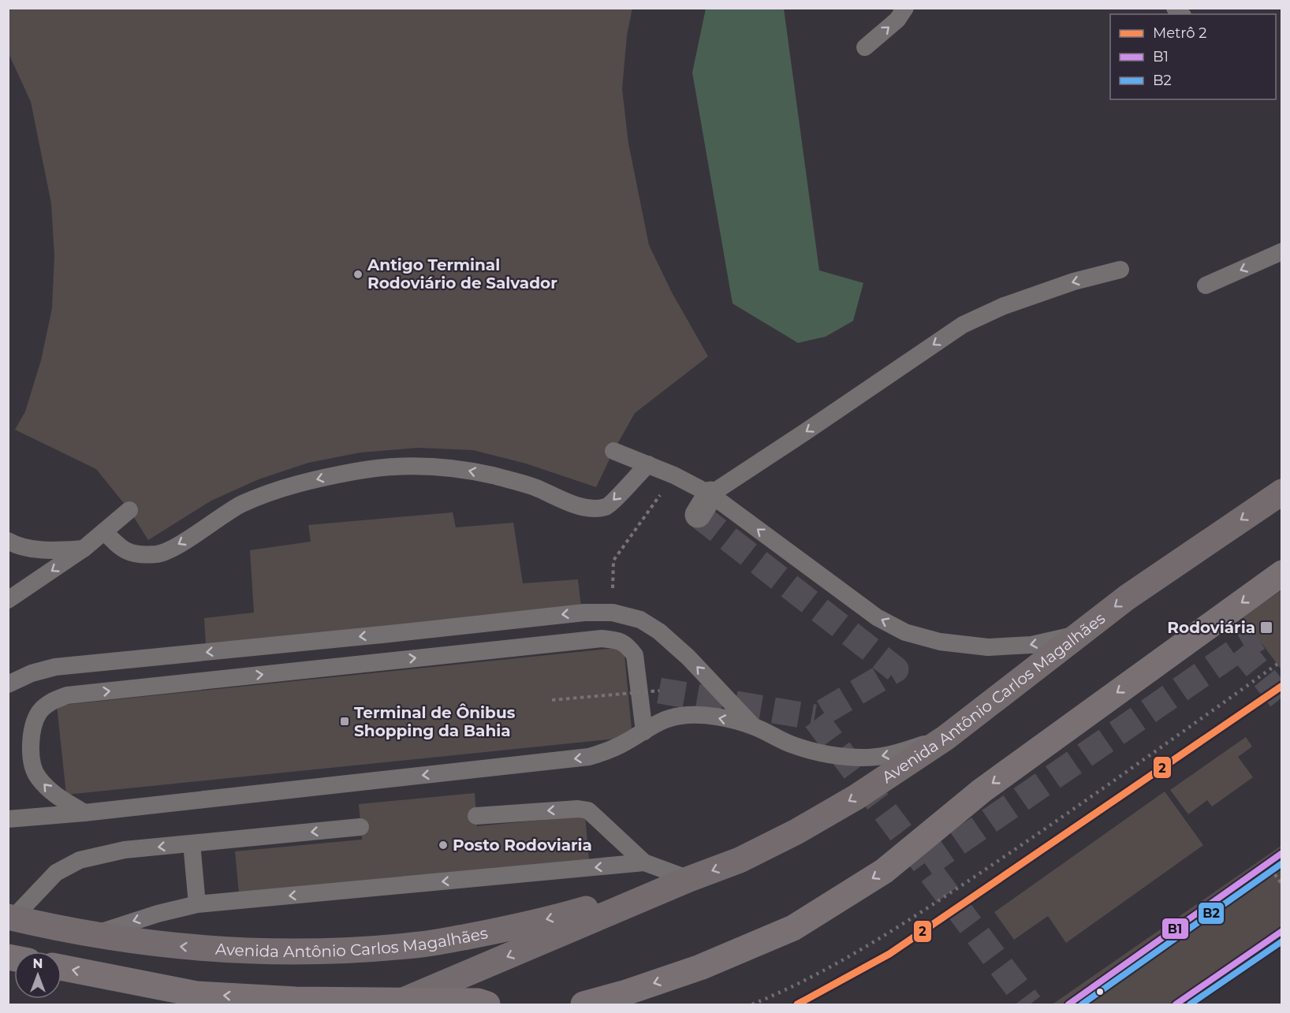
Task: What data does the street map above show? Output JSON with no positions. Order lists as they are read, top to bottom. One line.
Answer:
{"streets":{"highway":["Avenida Antônio Carlos Magalhães"]},"one_way":["Avenida Antônio Carlos Magalhães"],"places":{"other":["Antigo Terminal Rodoviário de Salvador","Posto Rodoviaria"],"transit":["Rodoviária","Terminal de Ônibus Shopping da Bahia"]},"lines":["metro line 2","transit line B1","transit line B2"],"legend":["Metrô 2","B1","B2"],"north":"top"}
